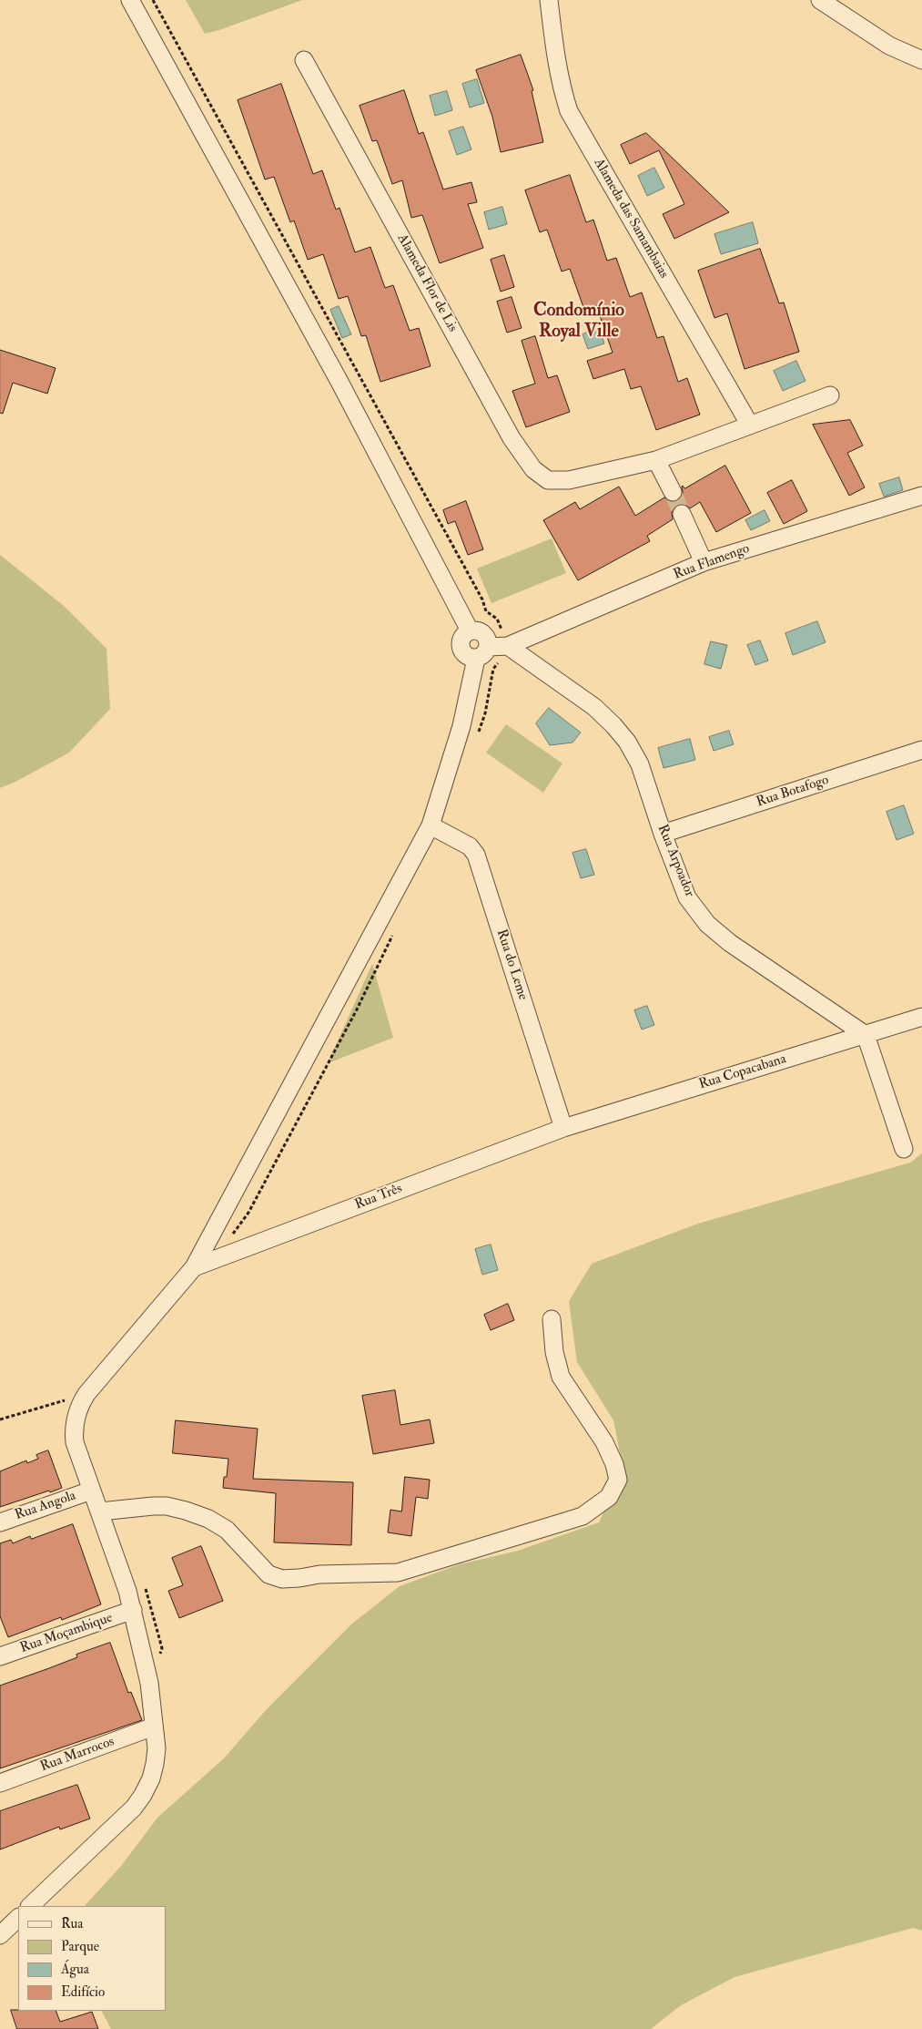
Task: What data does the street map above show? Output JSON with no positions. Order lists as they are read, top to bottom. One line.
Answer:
{"streets":{"street":["Alameda das Samambaias","Alameda Flor de Lis","Rua Flamengo","Rua Botafogo","Rua Arpoador","Rua do Leme","Rua Copacabana","Rua Três","Rua Angola","Rua Moçambique","Rua Marrocos"]},"crossings":[["Alameda das Samambaias","Alameda Flor de Lis"],["Rua Flamengo","Rua Arpoador"],["Rua Botafogo","Rua Arpoador"],["Rua Arpoador","Rua Copacabana"],["Rua do Leme","Rua Copacabana"],["Rua do Leme","Rua Três"],["Rua Copacabana","Rua Três"]],"districts":["Condomínio Royal Ville"],"legend":["Rua","Parque","Água","Edifício"]}
